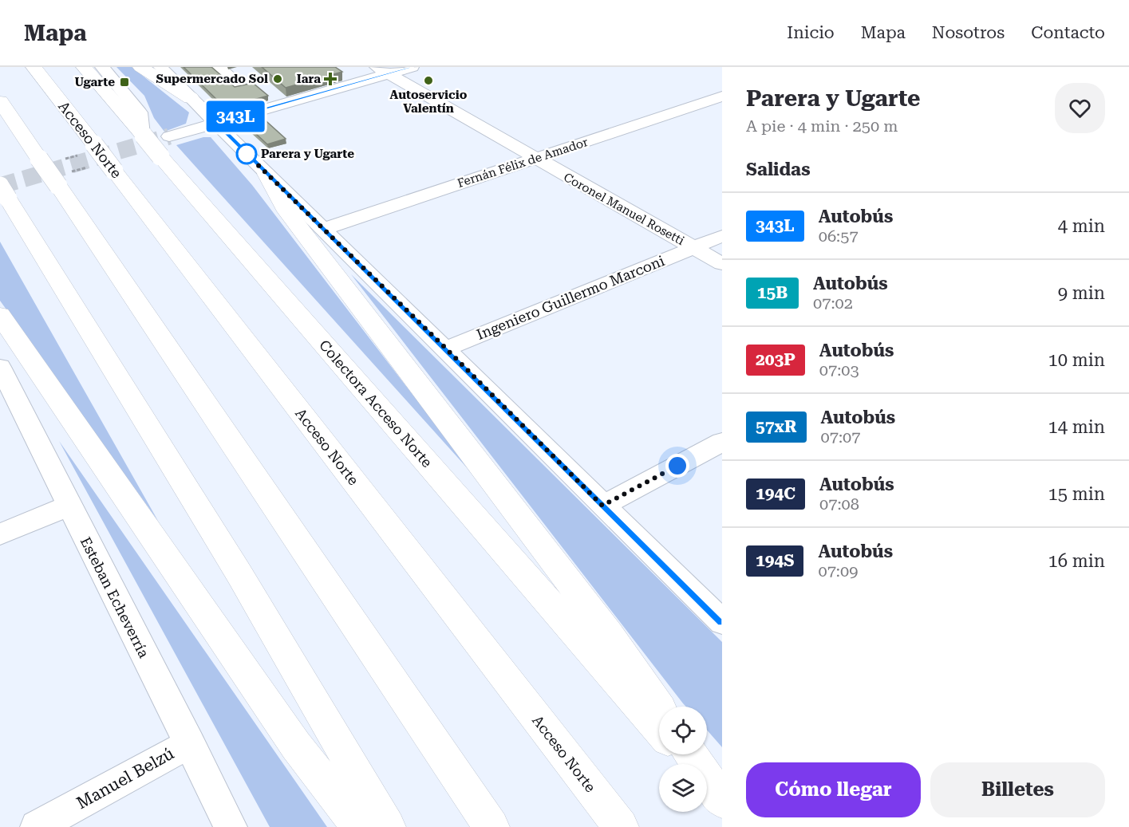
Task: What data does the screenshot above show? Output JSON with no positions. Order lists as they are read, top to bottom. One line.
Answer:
{"streets":{"highway":["Acceso Norte","Colectora Acceso Norte"],"street":["Fernán Félix de Amador","Coronel Manuel Rosetti","Ingeniero Guillermo Marconi","Esteban Echeverría","Manuel Belzú"]},"crossings":[["Fernán Félix de Amador","Coronel Manuel Rosetti"],["Coronel Manuel Rosetti","Ingeniero Guillermo Marconi"],["Esteban Echeverría","Manuel Belzú"]],"places":{"other":["Supermercado Sol","Autoservicio Valentín","Parera y Ugarte"],"health":["Iara"],"transit":["Ugarte"]},"lines":["bus line 343L"],"page":{"header":"Mapa","nav":["Inicio","Mapa","Nosotros","Contacto"],"on_map":"343L","heading":[["Parera y Ugarte","A pie · 4 min · 250 m"],"Salidas"],"list":[{"mark":"343L","name":"Autobús","note":"06:57","value":"4 min"},{"mark":"15B","name":"Autobús","note":"07:02","value":"9 min"},{"mark":"203P","name":"Autobús","note":"07:03","value":"10 min"},{"mark":"57xR","name":"Autobús","note":"07:07","value":"14 min"},{"mark":"194C","name":"Autobús","note":"07:08","value":"15 min"},{"mark":"194S","name":"Autobús","note":"07:09","value":"16 min"}],"buttons":["Cómo llegar","Billetes"]}}
